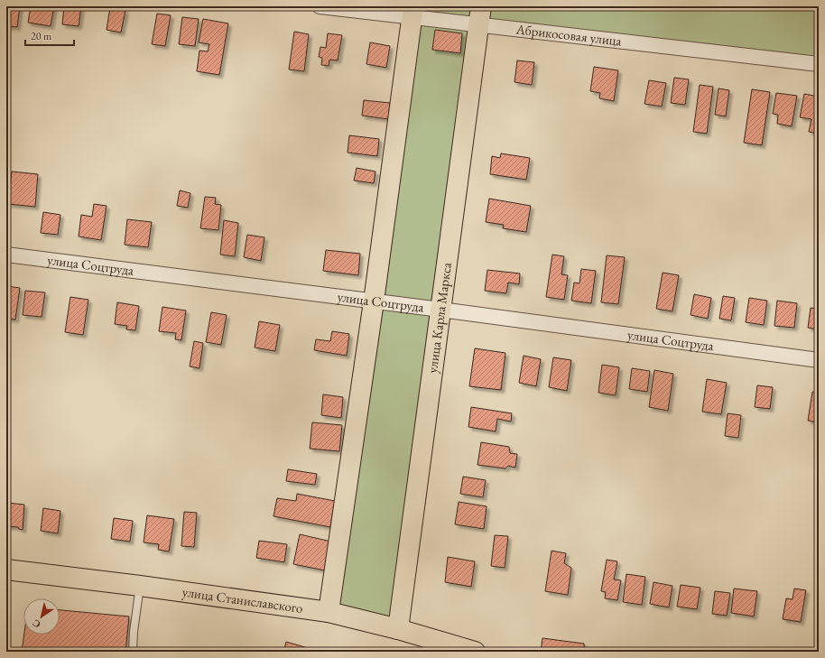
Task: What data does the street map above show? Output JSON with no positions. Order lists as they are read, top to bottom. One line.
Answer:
{"streets":{"main road":["улица Карла Маркса","улица Станиславского"],"street":["Абрикосовая улица","улица Соцтруда"]},"crossings":[["Абрикосовая улица","улица Карла Маркса"],["улица Соцтруда","улица Карла Маркса"],["улица Карла Маркса","улица Станиславского"]],"scale_bar":"20 m","north":"bottom left"}
